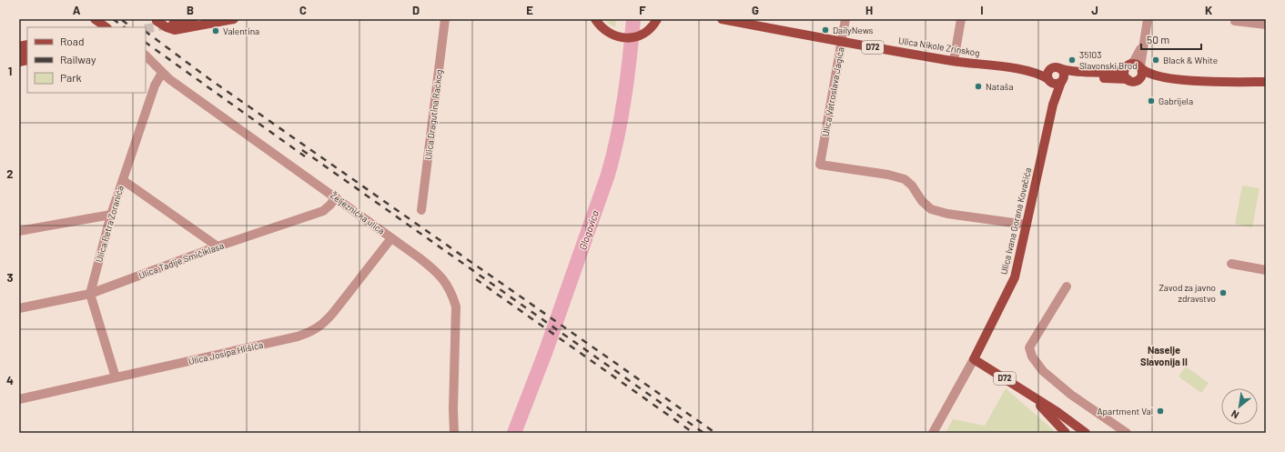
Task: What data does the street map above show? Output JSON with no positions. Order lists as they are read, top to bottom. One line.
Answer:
{"streets":{"main road":["Ulica Nikole Zrinskog","D72","Ulica Ivana Gorana Kovačića"],"street":["Ulica Vatroslava Jagića","Ulica Dragutina Raćkog","Željeznička ulica","Ulica Petra Zoranića","Ulica Tadije Smičiklasa","Ulica Josipa Hlišića"]},"crossings":[["Ulica Nikole Zrinskog","D72"],["Ulica Nikole Zrinskog","Ulica Vatroslava Jagića"],["Ulica Nikole Zrinskog","Ulica Ivana Gorana Kovačića"],["D72","Ulica Ivana Gorana Kovačića"],["Ulica Vatroslava Jagića","Ulica Ivana Gorana Kovačića"],["Željeznička ulica","Ulica Petra Zoranića"],["Željeznička ulica","Ulica Tadije Smičiklasa"],["Željeznička ulica","Ulica Josipa Hlišića"],["Ulica Petra Zoranića","Ulica Tadije Smičiklasa"]],"districts":["Naselje Slavonija II"],"water":["Glogovica"],"places":["DailyNews","Valentina","35103 Slavonski Brod","Black & White","Nataša","Gabrijela","Zavod za javno zdravstvo","Apartment Val"],"legend":["Road","Railway","Park"],"scale_bar":"50 m","north":"bottom left","grid":{"columns":["A","B","C","D","E","F","G","H","I","J","K"],"rows":["1","2","3","4"]}}
